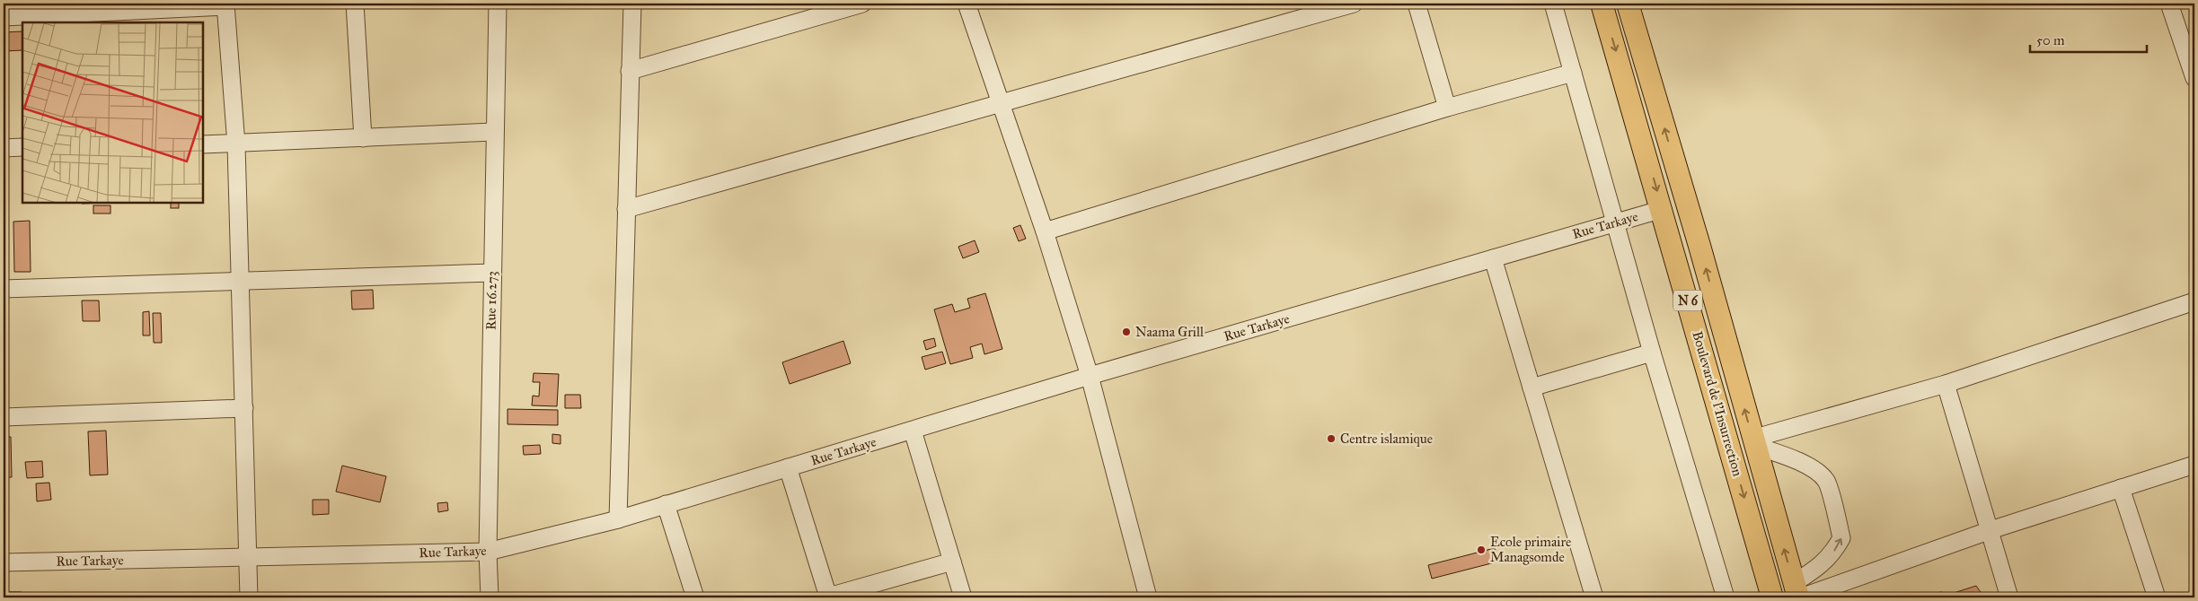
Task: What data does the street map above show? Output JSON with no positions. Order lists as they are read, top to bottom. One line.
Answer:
{"streets":{"main road":["N 6","Boulevard de l'Insurrection"],"street":["Rue Tarkaye","Rue 16.273"]},"crossings":[["Rue Tarkaye","Rue 16.273"],["Rue Tarkaye","Boulevard de l'Insurrection"]],"places":["Naama Grill","Centre islamique","Ecole primaire Managsomde"],"scale_bar":"50 m"}
